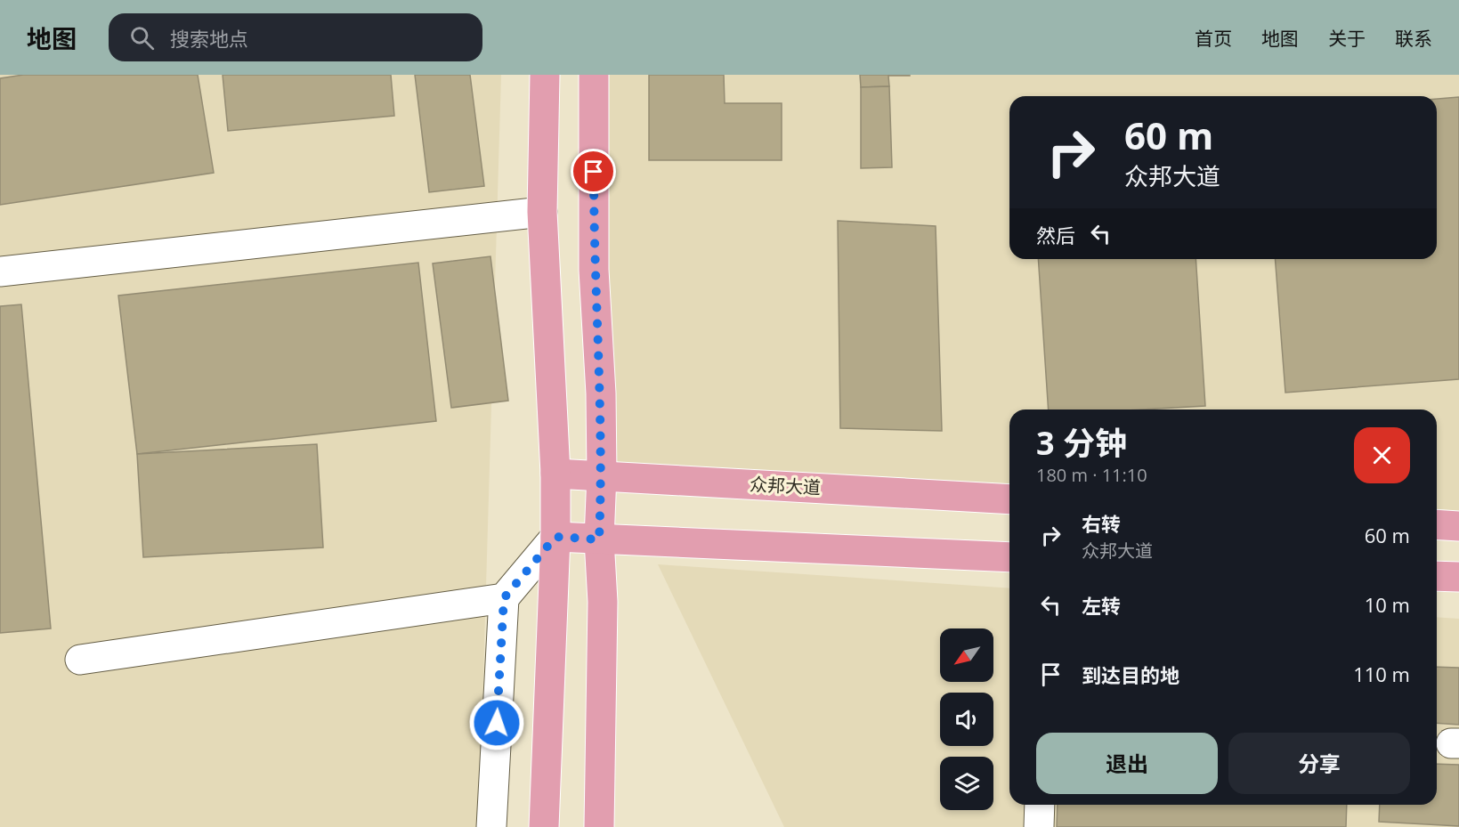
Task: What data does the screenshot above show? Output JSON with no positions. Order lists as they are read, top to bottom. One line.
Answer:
{"streets":{"main road":["众邦大道"]},"north":"bottom left","page":{"header":"地图","search":"搜索地点","nav":["首页","地图","关于","联系"],"turn":["60 m","众邦大道"],"then":"然后","heading":["3 分钟","180 m · 11:10"],"list":[{"name":"右转","note":"众邦大道","value":"60 m"},{"name":"左转","value":"10 m"},{"name":"到达目的地","value":"110 m"}],"buttons":["退出","分享"]}}
